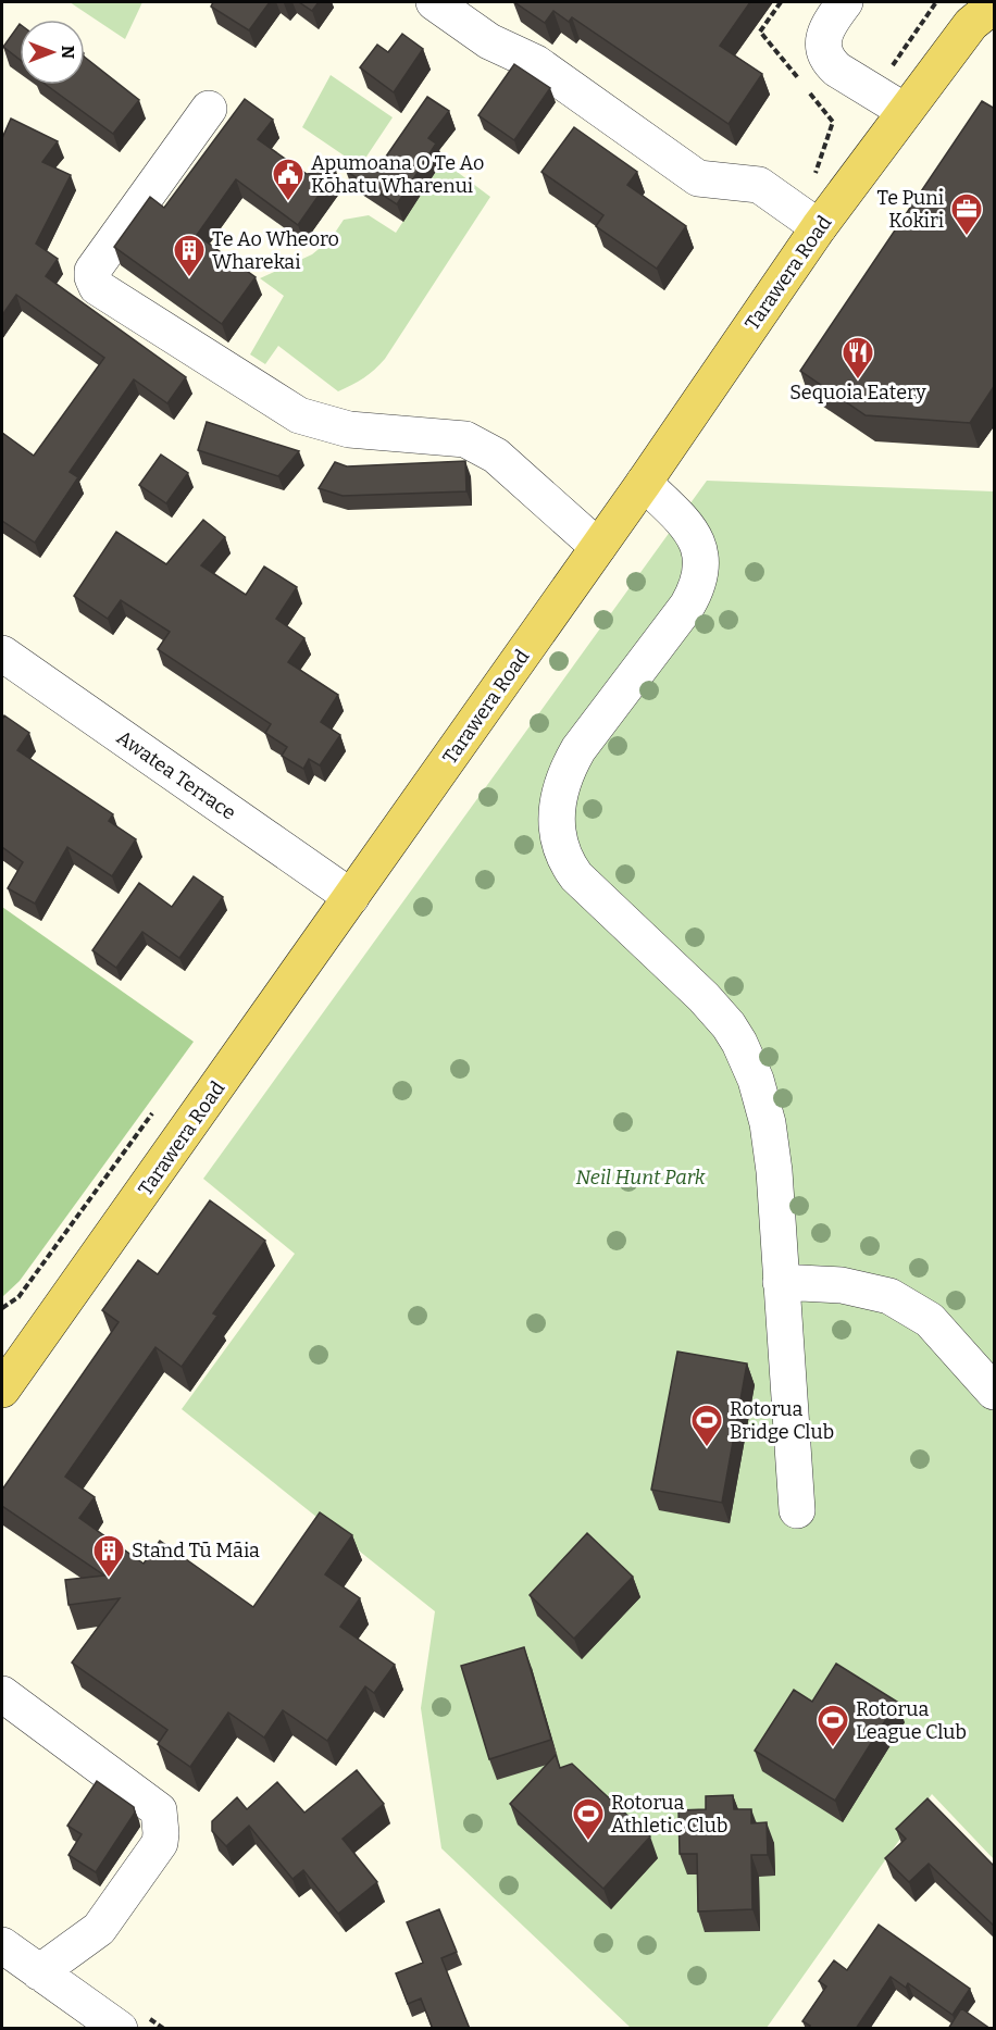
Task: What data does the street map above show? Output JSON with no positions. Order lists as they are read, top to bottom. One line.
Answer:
{"streets":{"main road":["Tarawera Road"],"street":["Awatea Terrace"]},"crossings":[["Tarawera Road","Awatea Terrace"]],"parks":["Neil Hunt Park"],"places":{"public building":["Apumoana O Te Ao Kōhatu Wharenui"],"office":["Te Puni Kokiri"],"building":["Te Ao Wheoro Wharekai","Stand Tū Māia"],"restaurant":["Sequoia Eatery"],"sports":["Rotorua Bridge Club","Rotorua League Club","Rotorua Athletic Club"]},"north":"right"}
